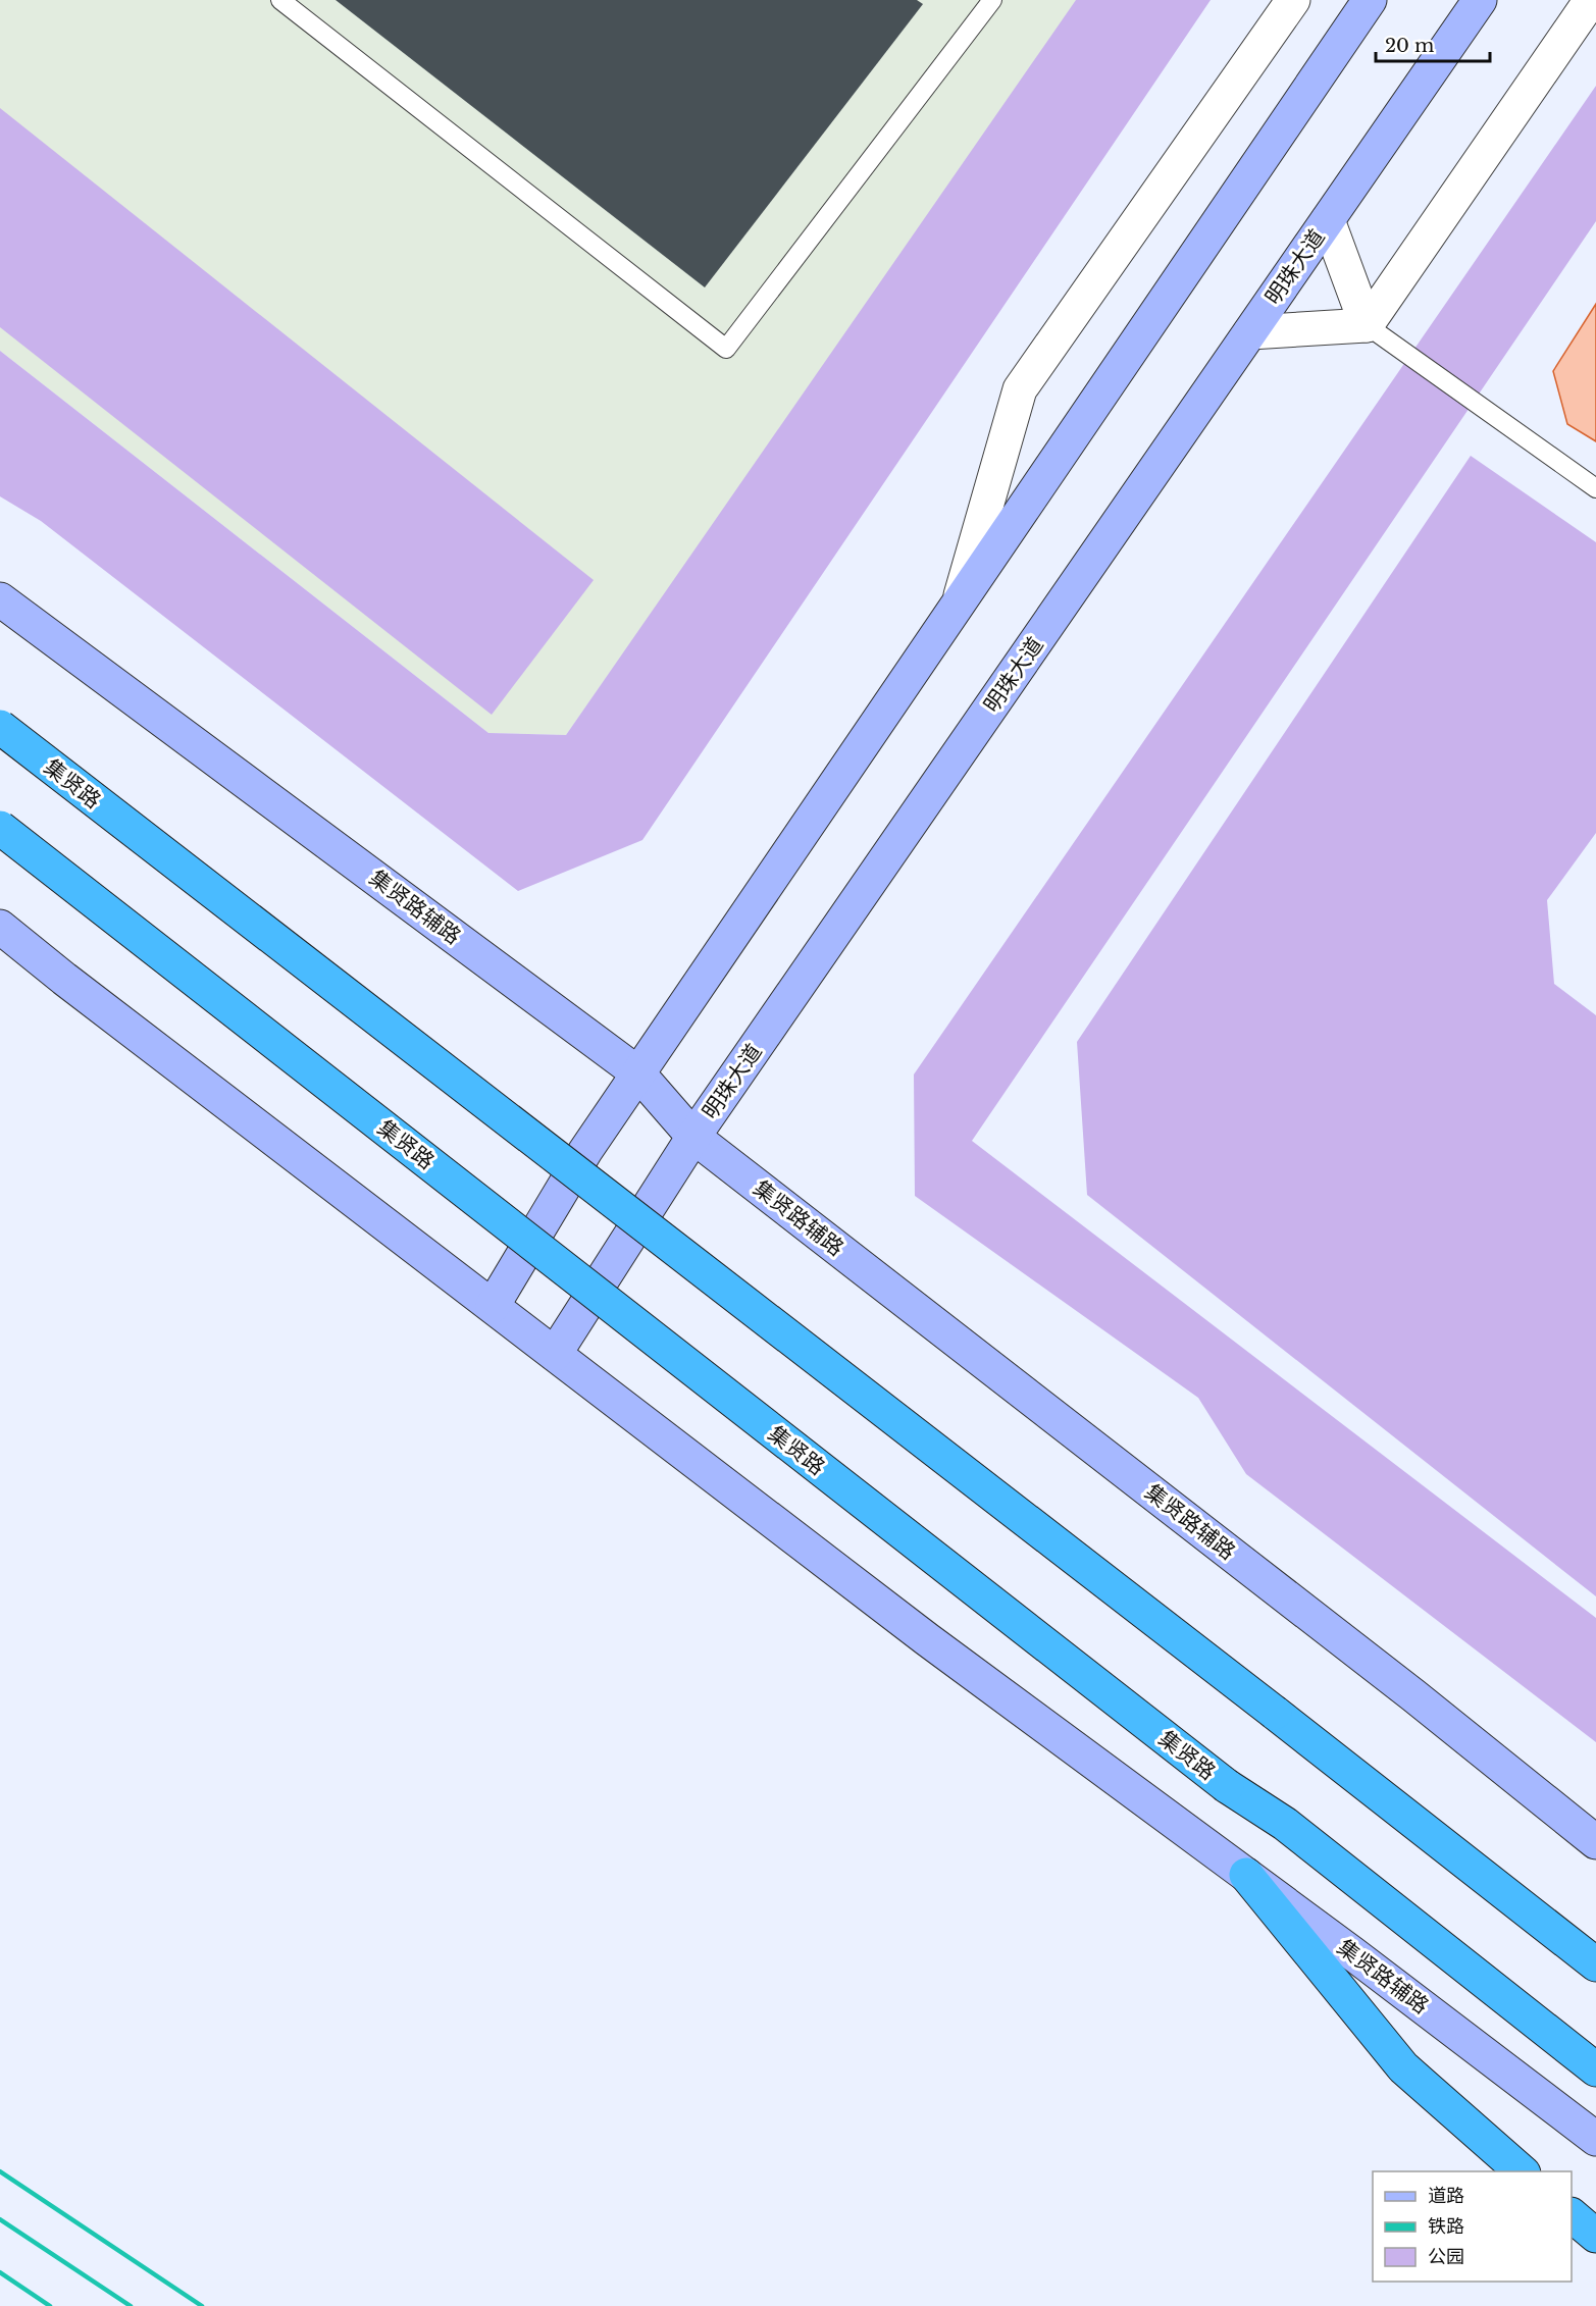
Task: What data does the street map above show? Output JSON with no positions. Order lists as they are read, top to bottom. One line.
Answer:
{"streets":{"highway":["集贤路"],"street":["明珠大道","集贤路辅路"]},"crossings":[["明珠大道","集贤路辅路"]],"legend":["道路","铁路","公园"],"scale_bar":"20 m"}
